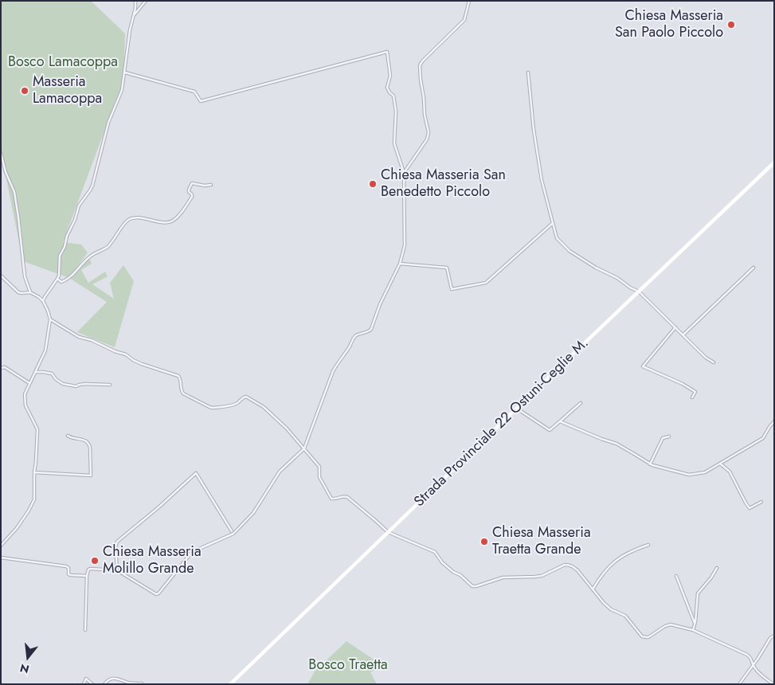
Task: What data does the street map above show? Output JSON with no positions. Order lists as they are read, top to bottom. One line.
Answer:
{"streets":{"main road":["Strada Provinciale 22 Ostuni-Ceglie M."]},"parks":["Bosco Lamacoppa","Bosco Traetta"],"places":["Chiesa Masseria San Paolo Piccolo","Masseria Lamacoppa","Chiesa Masseria San Benedetto Piccolo","Chiesa Masseria Traetta Grande","Chiesa Masseria Molillo Grande"],"north":"bottom"}
